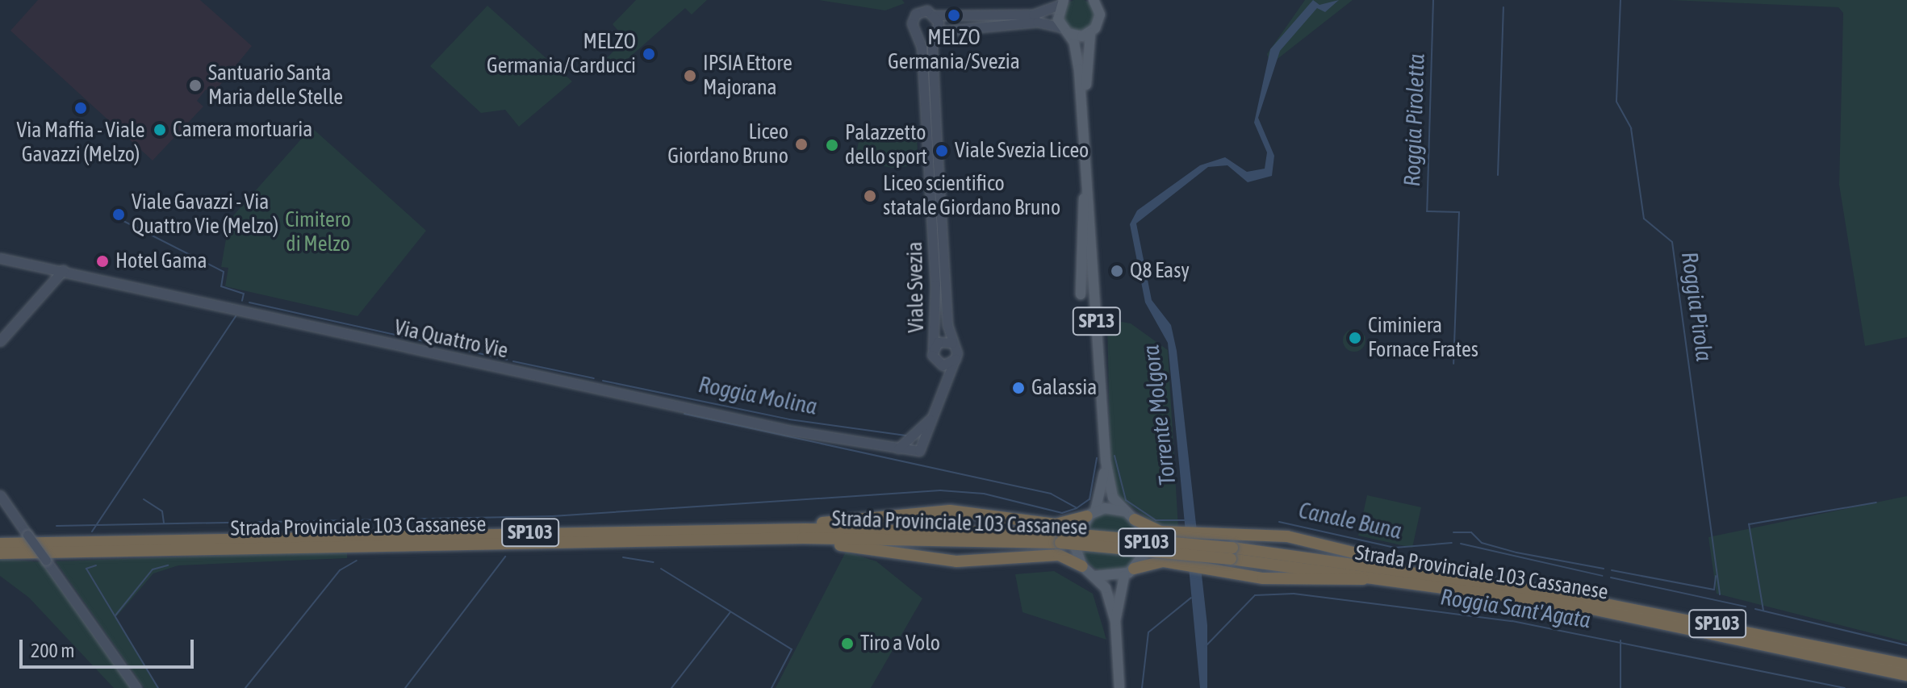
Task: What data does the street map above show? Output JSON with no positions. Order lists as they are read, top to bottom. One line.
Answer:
{"streets":{"highway":["Strada Provinciale 103 Cassanese","SP103"],"main road":["SP13"],"street":["Viale Svezia","Via Quattro Vie"]},"crossings":[["Viale Svezia","Via Quattro Vie"],["SP13","SP103"],["Strada Provinciale 103 Cassanese","SP103"]],"water":["Roggia Piroletta","Roggia Pirola","Roggia Molina","Torrente Molgora","Canale Buna","Roggia Sant'Agata"],"parks":["Cimitero di Melzo"],"places":["MELZO Germania/Svezia","MELZO Germania/Carducci","IPSIA Ettore Majorana","Santuario Santa Maria delle Stelle","Via Maffia - Viale Gavazzi (Melzo)","Camera mortuaria","Liceo Giordano Bruno","Palazzetto dello sport","Viale Svezia Liceo","Liceo scientifico statale Giordano Bruno","Viale Gavazzi - Via Quattro Vie (Melzo)","Hotel Gama","Q8 Easy","Ciminiera Fornace Frates","Galassia","Tiro a Volo"],"scale_bar":"200 m"}
